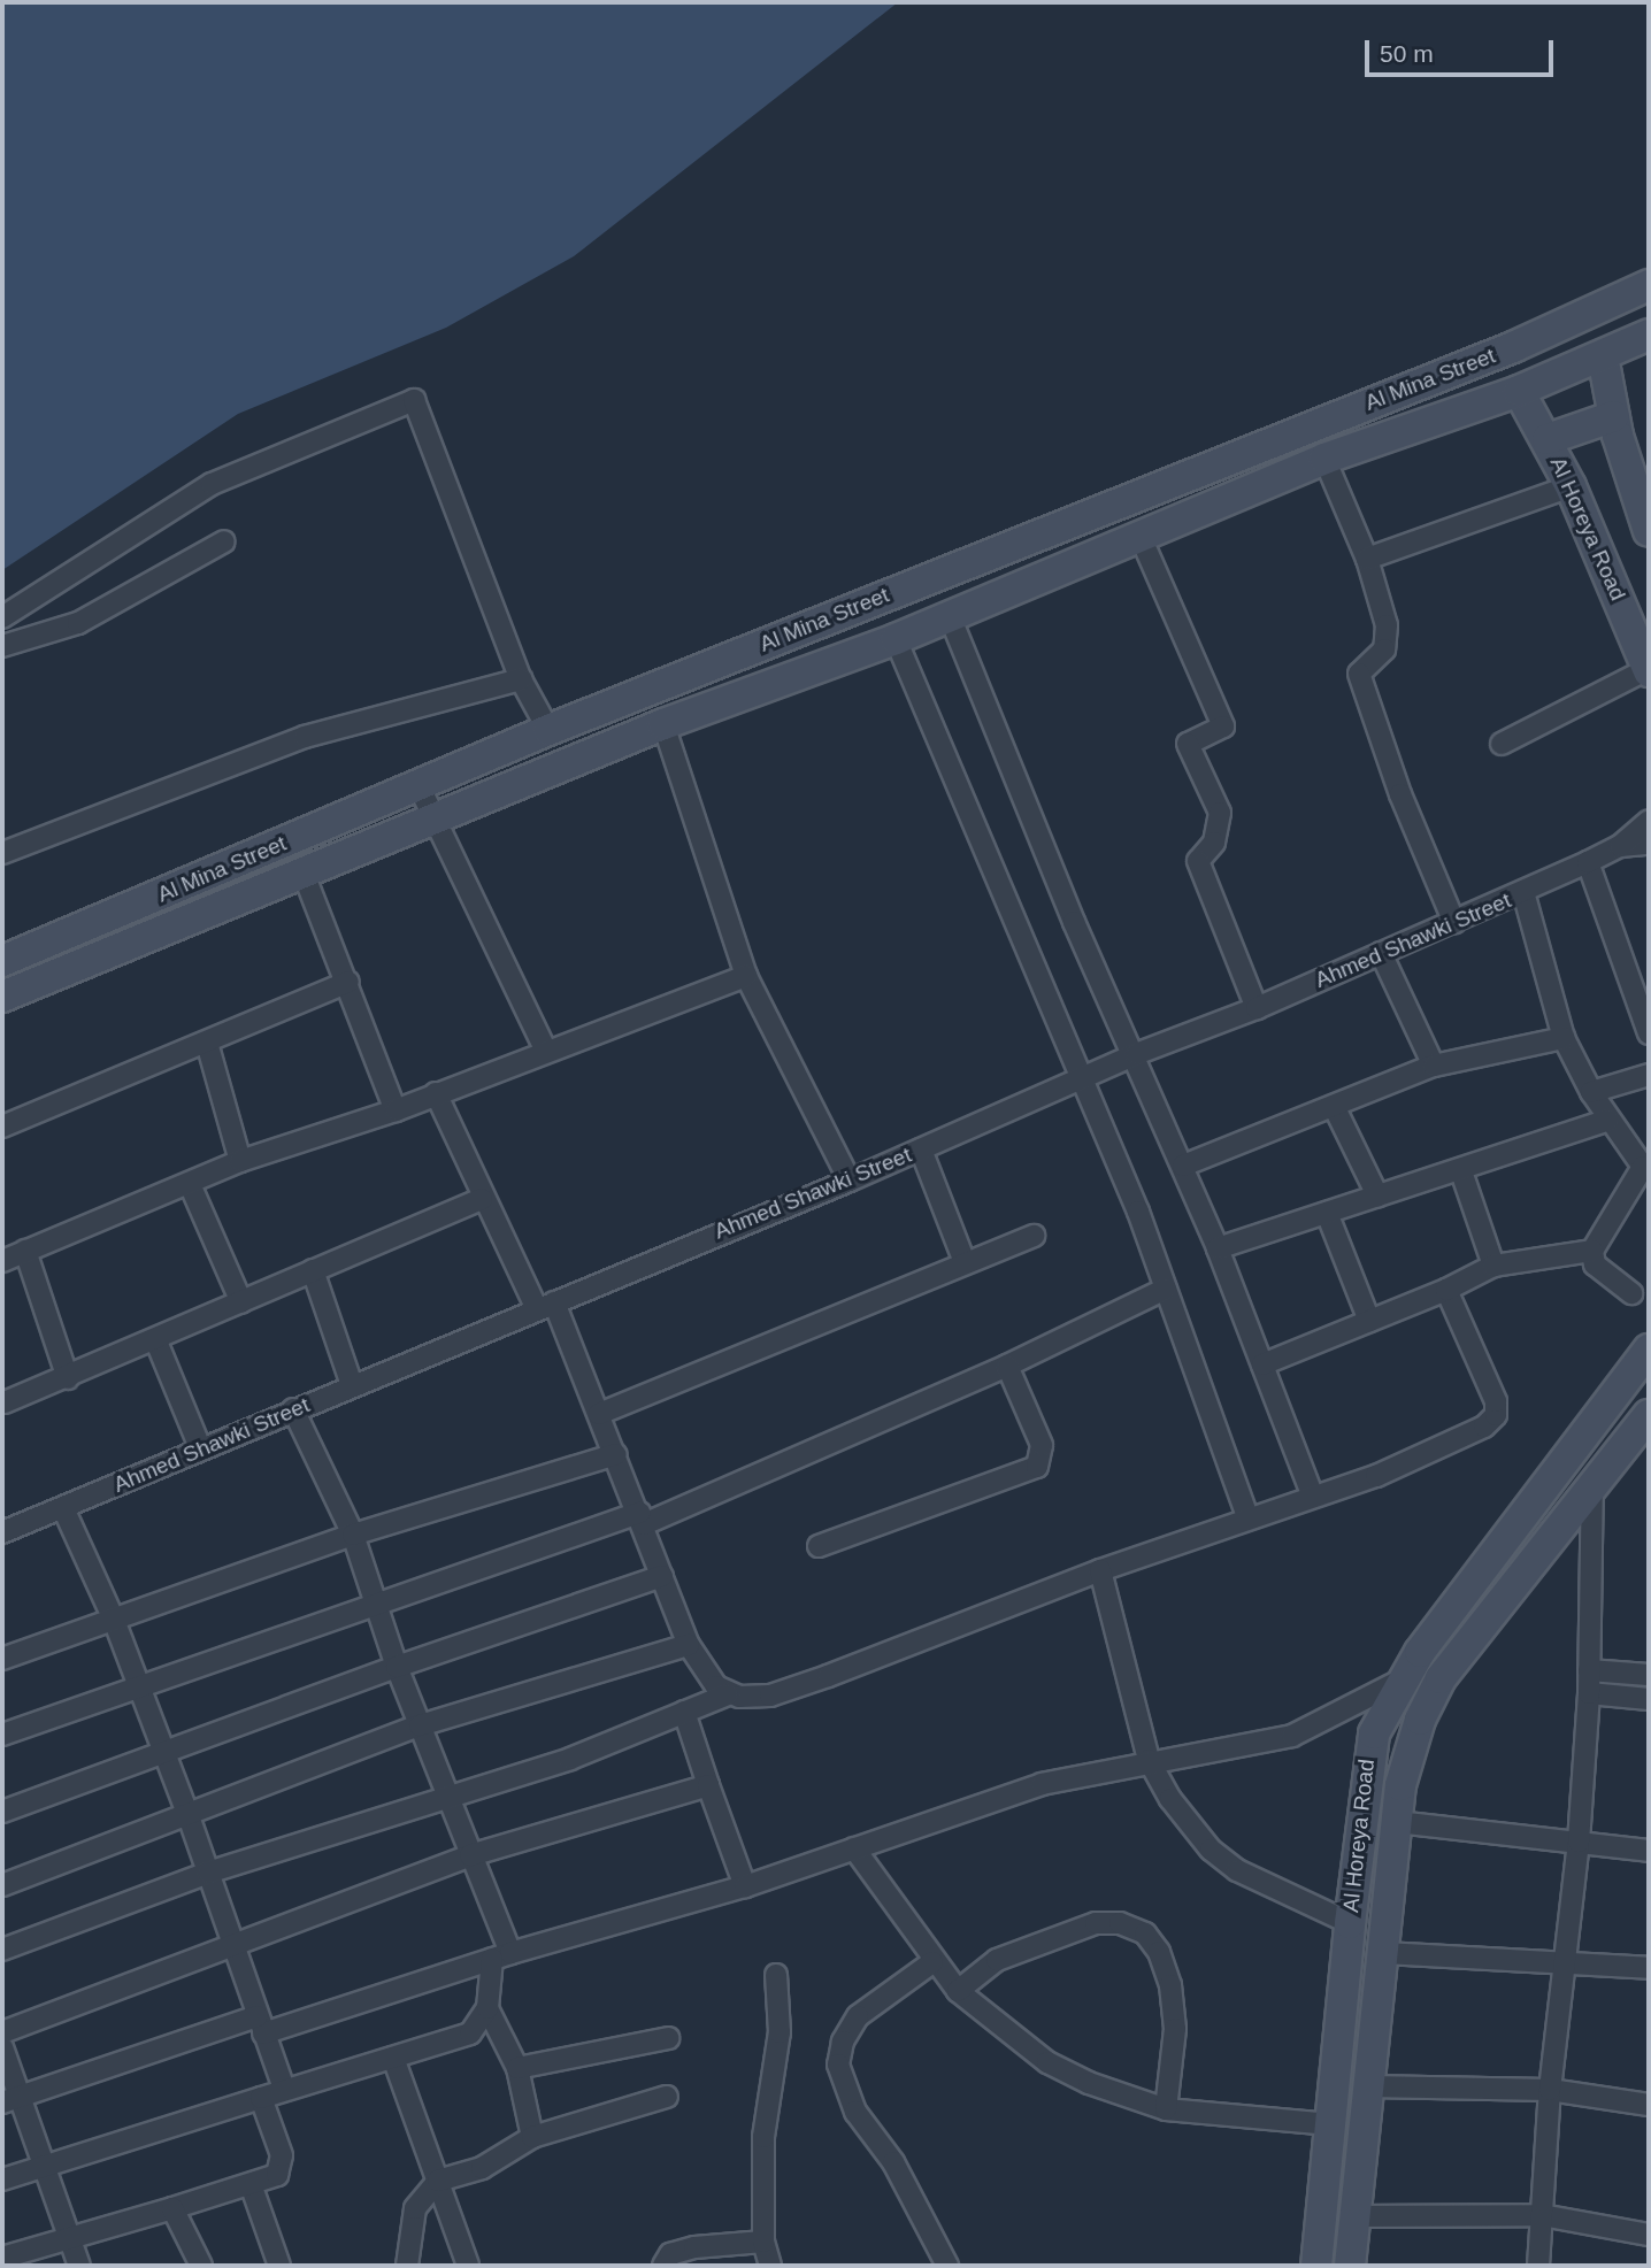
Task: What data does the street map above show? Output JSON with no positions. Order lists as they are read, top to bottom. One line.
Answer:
{"streets":{"main road":["Al Mina Street","Al Horeya Road"],"street":["Ahmed Shawki Street"]},"crossings":[["Al Mina Street","Al Horeya Road"]],"scale_bar":"50 m"}
